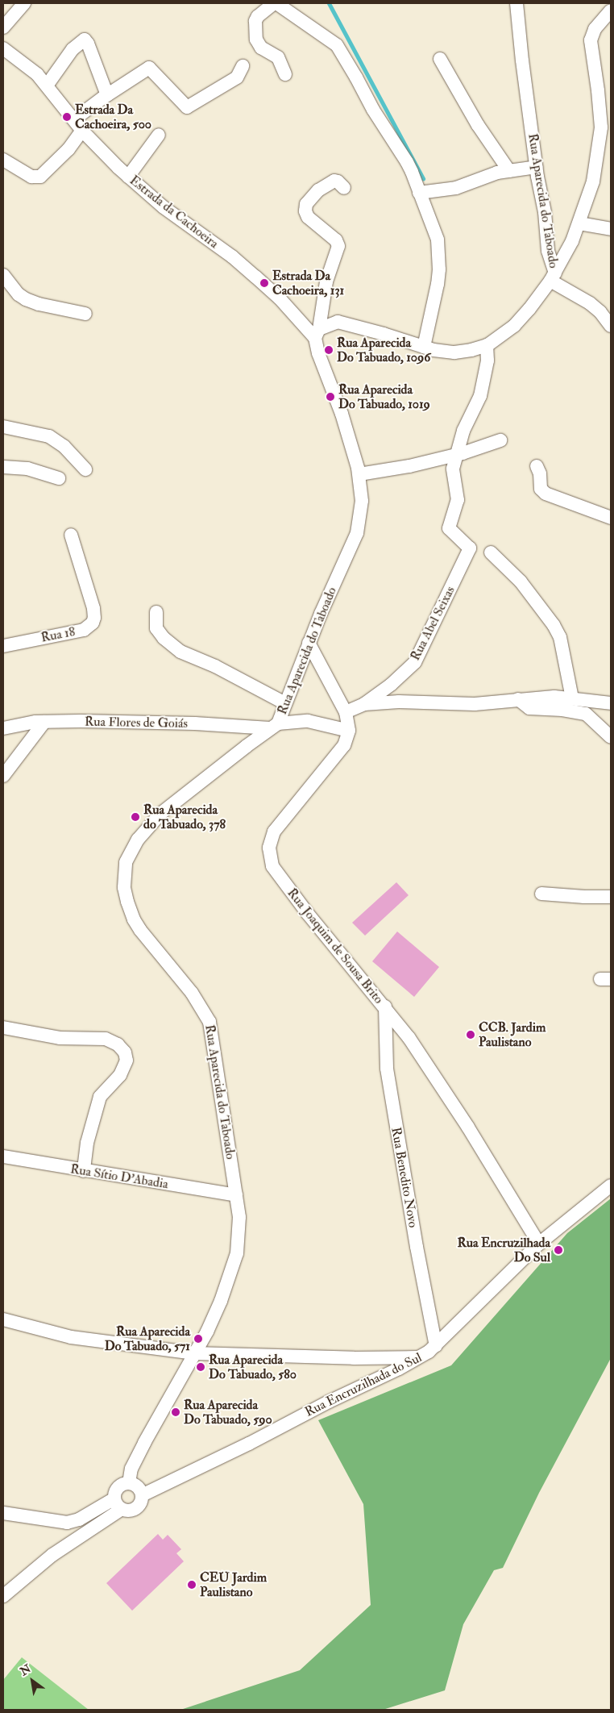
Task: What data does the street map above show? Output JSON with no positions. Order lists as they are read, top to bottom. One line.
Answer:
{"streets":{"street":["Rua Aparecida do Taboado","Estrada da Cachoeira","Rua Abel Seixas","Rua 18","Rua Flores de Goiás","Rua Joaquim de Sousa Brito","Rua Sítio D'Abadia","Rua Benedito Novo","Rua Encruzilhada do Sul"]},"crossings":[["Rua Aparecida do Taboado","Estrada da Cachoeira"],["Rua Aparecida do Taboado","Rua Flores de Goiás"],["Rua Aparecida do Taboado","Rua Sítio D'Abadia"],["Rua Aparecida do Taboado","Rua Encruzilhada do Sul"],["Rua Flores de Goiás","Rua Joaquim de Sousa Brito"],["Rua Joaquim de Sousa Brito","Rua Benedito Novo"],["Rua Joaquim de Sousa Brito","Rua Encruzilhada do Sul"],["Rua Benedito Novo","Rua Encruzilhada do Sul"]],"places":["Estrada Da Cachoeira, 500","Estrada Da Cachoeira, 131","Rua Aparecida Do Tabuado, 1096","Rua Aparecida Do Tabuado, 1019","Rua Aparecida do Tabuado, 378","CCB. Jardim Paulistano","Rua Encruzilhada Do Sul","Rua Aparecida Do Tabuado, 571","Rua Aparecida Do Tabuado, 580","Rua Aparecida Do Tabuado, 590","CEU Jardim Paulistano"],"north":"top left"}
